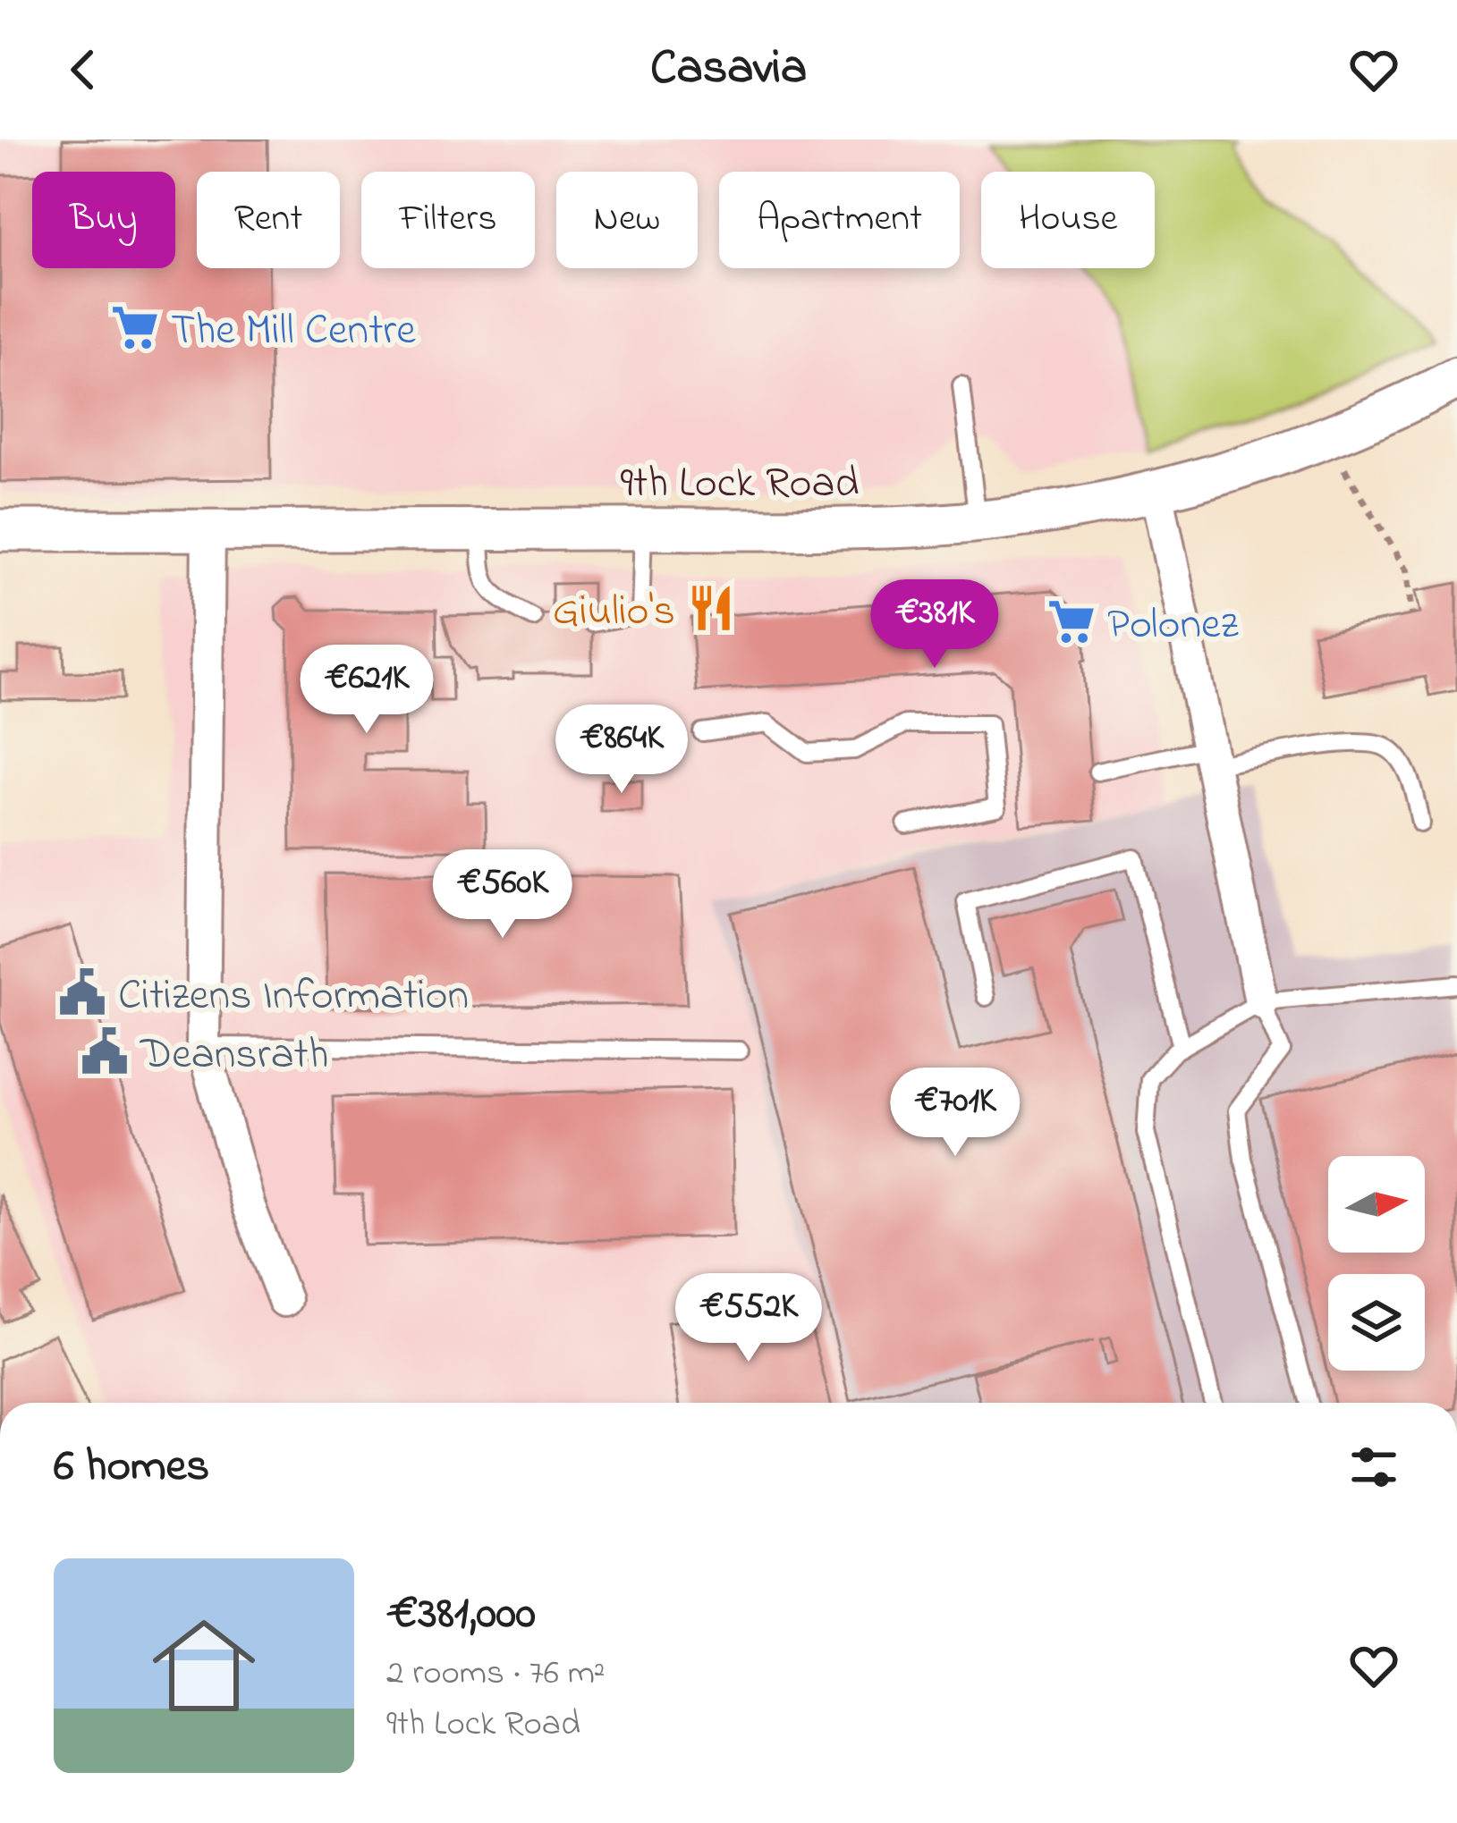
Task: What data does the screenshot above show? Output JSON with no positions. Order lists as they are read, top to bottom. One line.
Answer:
{"streets":{"street":["9th Lock Road"]},"places":{"supermarket":["The Mill Centre","Polonez"],"restaurant":["Giulio's"],"public building":["Citizens Information","Deansrath"]},"north":"right","page":{"header":"Casavia","chip":["Buy","Rent","Filters","New","Apartment","House"],"price":["€381K","€621K","€864K","€560K","€701K","€552K"],"heading":"6 homes","list":[{"name":"€381,000","note":"2 rooms · 76 m² · 9th Lock Road"}]}}
